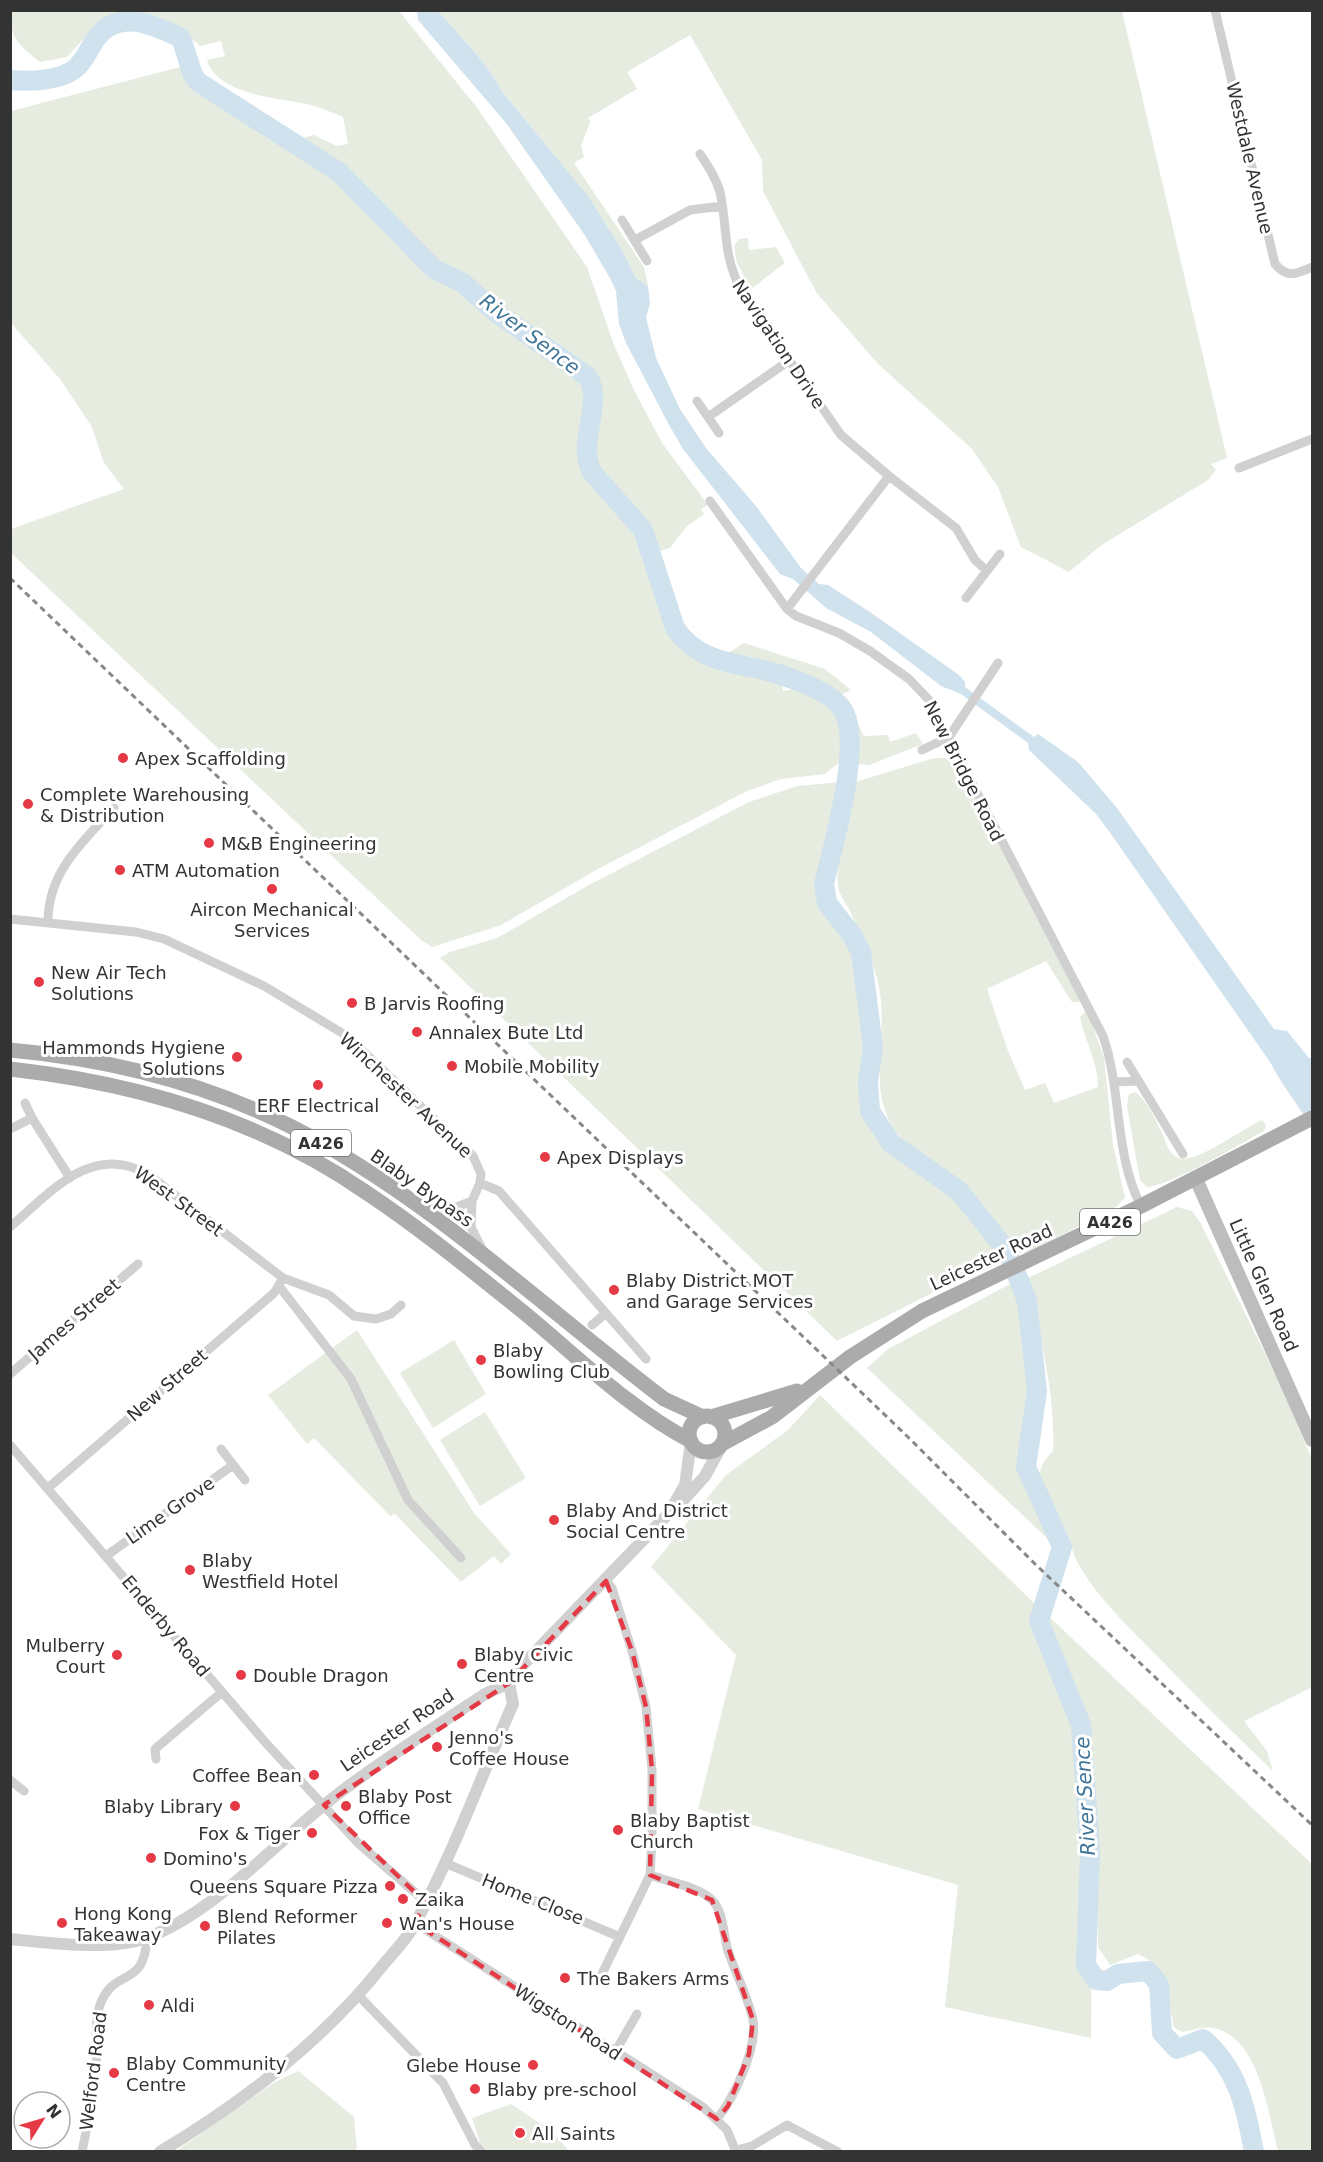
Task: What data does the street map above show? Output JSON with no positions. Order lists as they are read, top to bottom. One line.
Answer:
{"streets":{"main road":["A426","Blaby Bypass","Leicester Road","Little Glen Road"],"street":["Westdale Avenue","Navigation Drive","New Bridge Road","Winchester Avenue","West Street","James Street","New Street","Lime Grove","Enderby Road","Home Close","Wigston Road","Welford Road"]},"crossings":[["New Bridge Road","Leicester Road"],["Blaby Bypass","Leicester Road"],["West Street","New Street"],["Leicester Road","Little Glen Road"],["Leicester Road","Enderby Road"],["Leicester Road","Welford Road"],["New Street","Enderby Road"],["Lime Grove","Enderby Road"]],"water":["River Sence"],"places":["Apex Scaffolding","Complete Warehousing & Distribution","M&B Engineering","ATM Automation","Aircon Mechanical Services","New Air Tech Solutions","B Jarvis Roofing","Annalex Bute Ltd","Hammonds Hygiene Solutions","Mobile Mobility","ERF Electrical","Apex Displays","Blaby District MOT and Garage Services","Blaby Bowling Club","Blaby And District Social Centre","Blaby Westfield Hotel","Mulberry Court","Blaby Civic Centre","Double Dragon","Jenno's Coffee House","Coffee Bean","Blaby Library","Blaby Post Office","Blaby Baptist Church","Fox & Tiger","Domino's","Queens Square Pizza","Zaika","Hong Kong Takeaway","Wan's House","Blend Reformer Pilates","The Bakers Arms","Aldi","Glebe House","Blaby Community Centre","Blaby pre-school","All Saints"],"north":"top right"}
